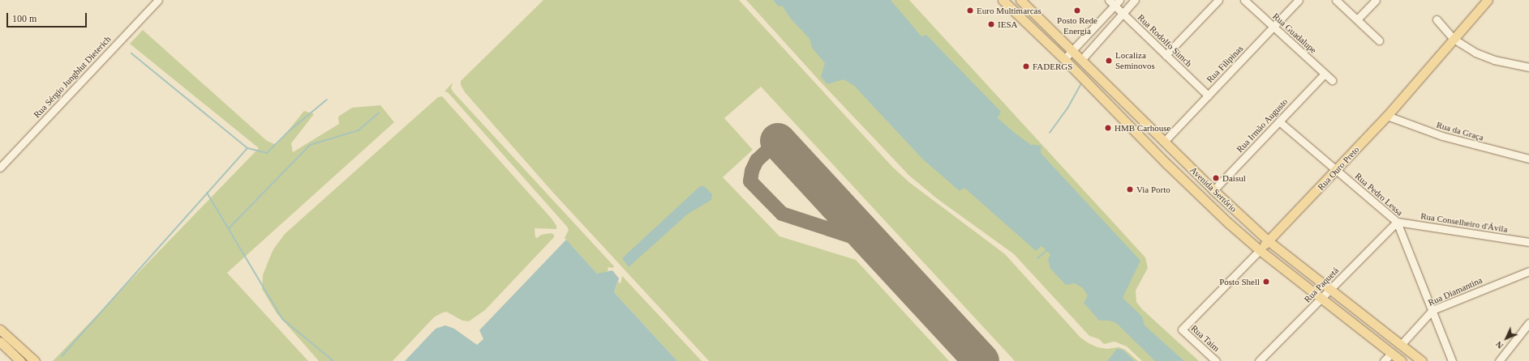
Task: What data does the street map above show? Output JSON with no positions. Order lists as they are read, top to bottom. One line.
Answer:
{"streets":{"main road":["Rua Ouro Preto","Avenida Sertório"],"street":["Rua Guadalupe","Rua Rodolfo Simch","Rua Filipinas","Rua Sérgio Jungblut Dieterich","Rua Irmão Augusto","Rua da Graça","Rua Pedro Lessa","Rua Conselheiro d'Ávila","Rua Paquetá","Rua Diamantina","Rua Taim"]},"crossings":[["Rua Guadalupe","Rua Filipinas"],["Rua Guadalupe","Rua Irmão Augusto"],["Rua Rodolfo Simch","Rua Filipinas"],["Rua Filipinas","Avenida Sertório"],["Rua Irmão Augusto","Avenida Sertório"],["Rua Irmão Augusto","Rua Pedro Lessa"],["Rua da Graça","Rua Ouro Preto"],["Rua Ouro Preto","Avenida Sertório"],["Rua Ouro Preto","Rua Pedro Lessa"],["Rua Ouro Preto","Rua Taim"],["Avenida Sertório","Rua Paquetá"],["Avenida Sertório","Rua Diamantina"],["Rua Pedro Lessa","Rua Conselheiro d'Ávila"],["Rua Pedro Lessa","Rua Paquetá"],["Rua Pedro Lessa","Rua Diamantina"],["Rua Conselheiro d'Ávila","Rua Paquetá"]],"places":["Euro Multimarcas","Posto Rede Energia","IESA","Localiza Seminovos","FADERGS","HMB Carhouse","Daisul","Via Porto","Posto Shell"],"scale_bar":"100 m","north":"bottom left"}
